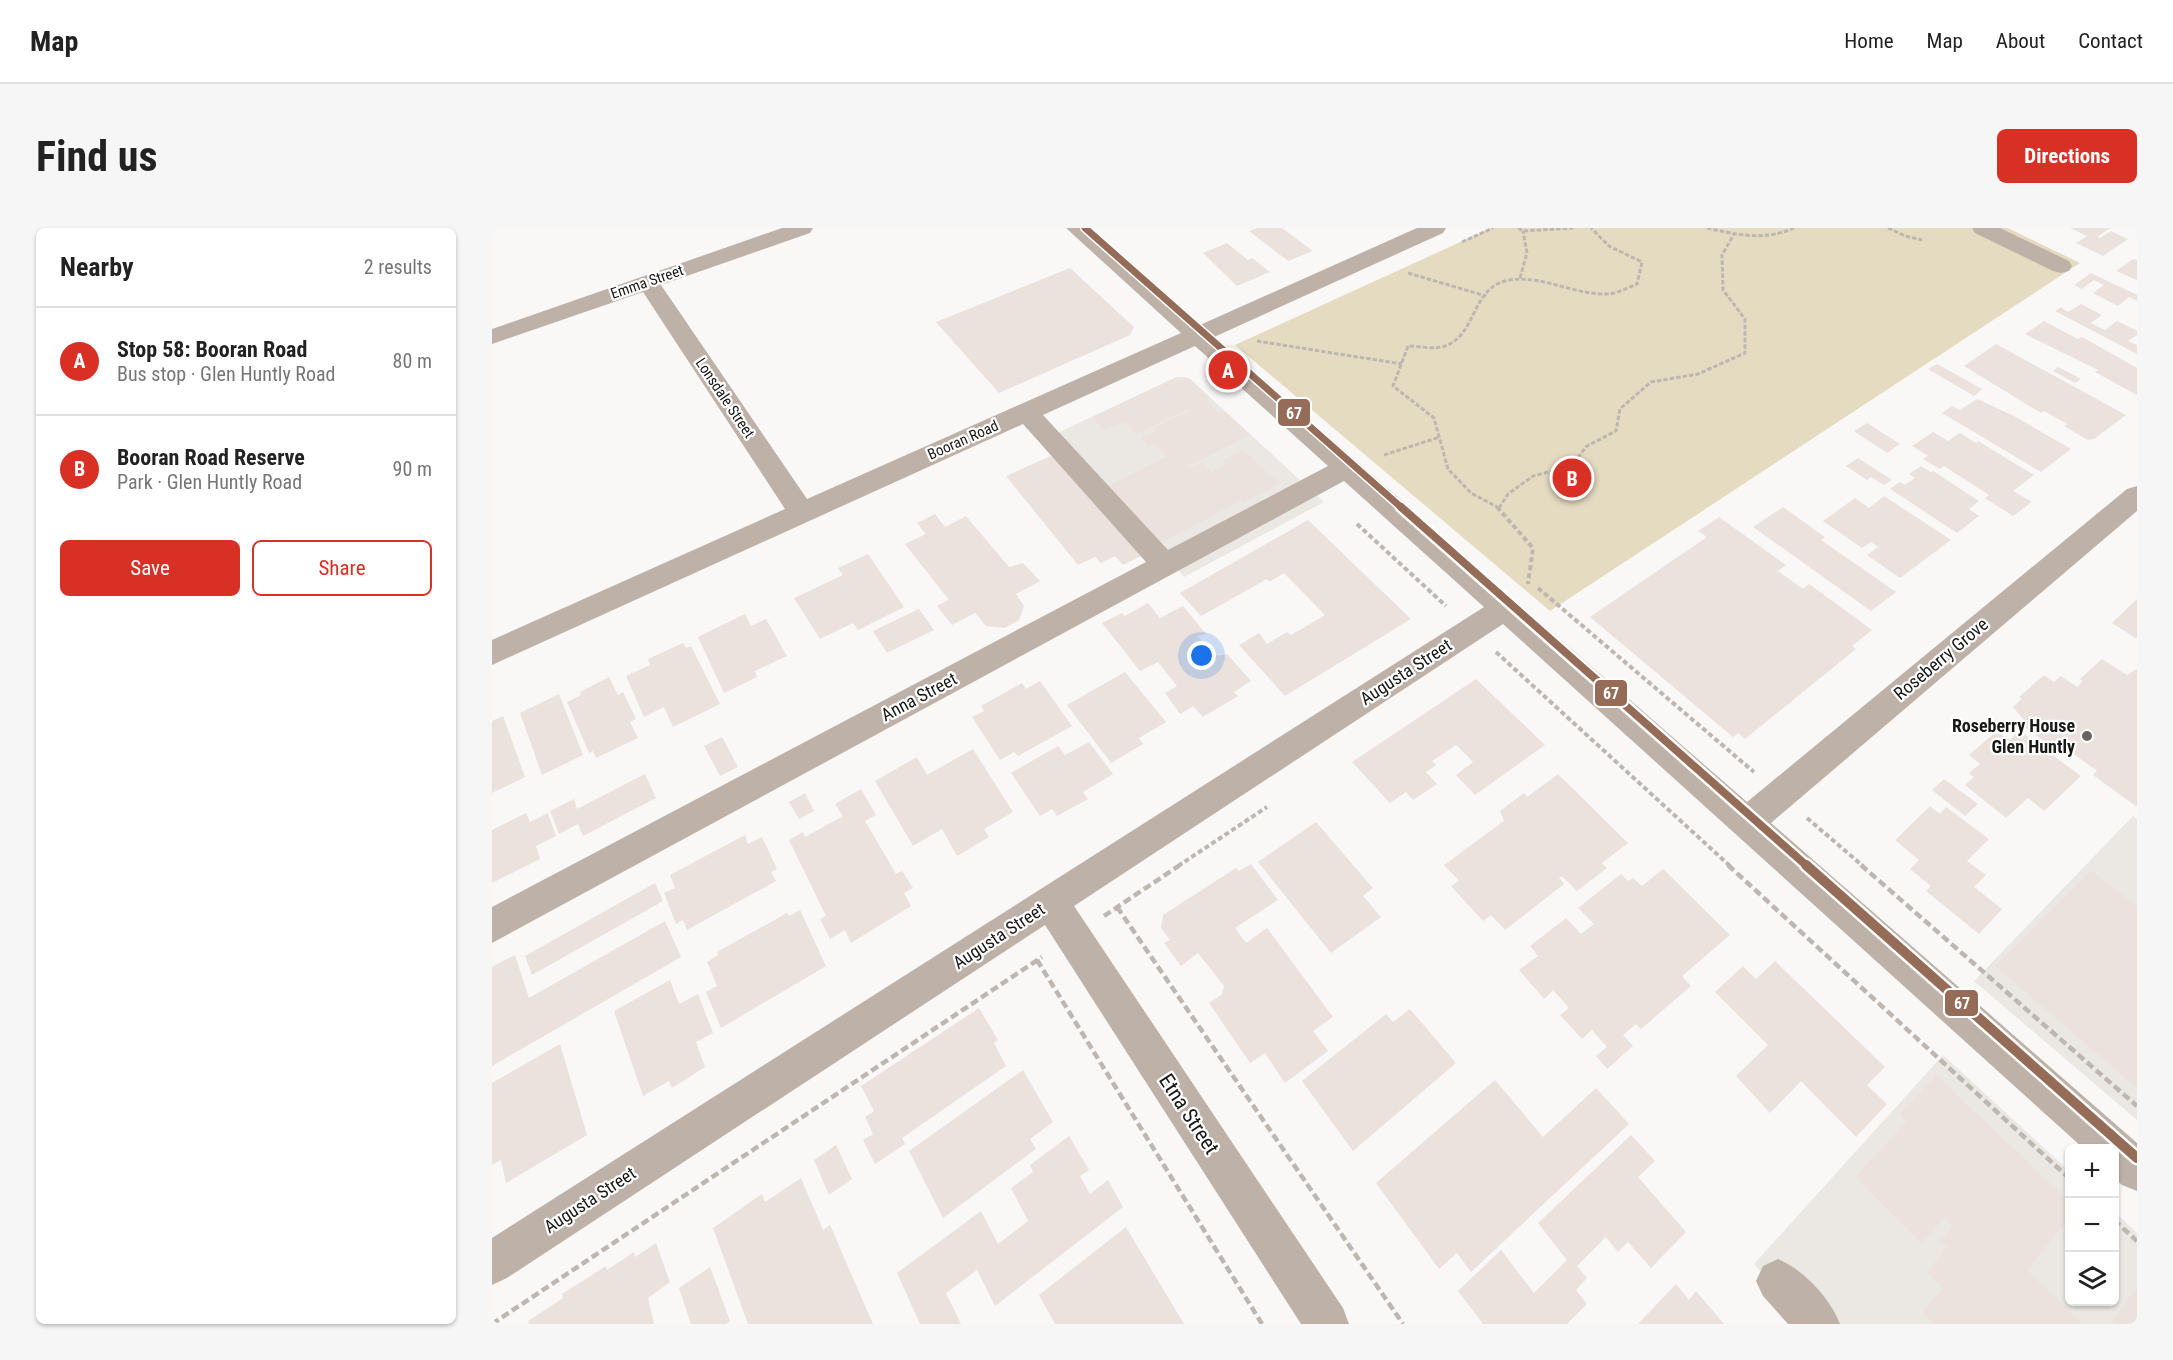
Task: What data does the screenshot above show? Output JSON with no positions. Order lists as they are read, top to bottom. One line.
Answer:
{"streets":{"street":["Emma Street","Lonsdale Street","Booran Road","Roseberry Grove","Augusta Street","Anna Street","Etna Street"]},"crossings":[["Emma Street","Lonsdale Street"],["Lonsdale Street","Booran Road"],["Augusta Street","Etna Street"]],"places":["Roseberry House Glen Huntly"],"lines":["transit line 67"],"page":{"header":"Map","nav":["Home","Map","About","Contact"],"buttons":["Directions",["Save","Share"]],"title":"Find us","heading":["Nearby","2 results"],"list":[{"mark":"A","name":"Stop 58: Booran Road","note":"Bus stop · Glen Huntly Road","value":"80 m"},{"mark":"B","name":"Booran Road Reserve","note":"Park · Glen Huntly Road","value":"90 m"}],"pins":["A","B"],"map_buttons":["+","−"]}}
